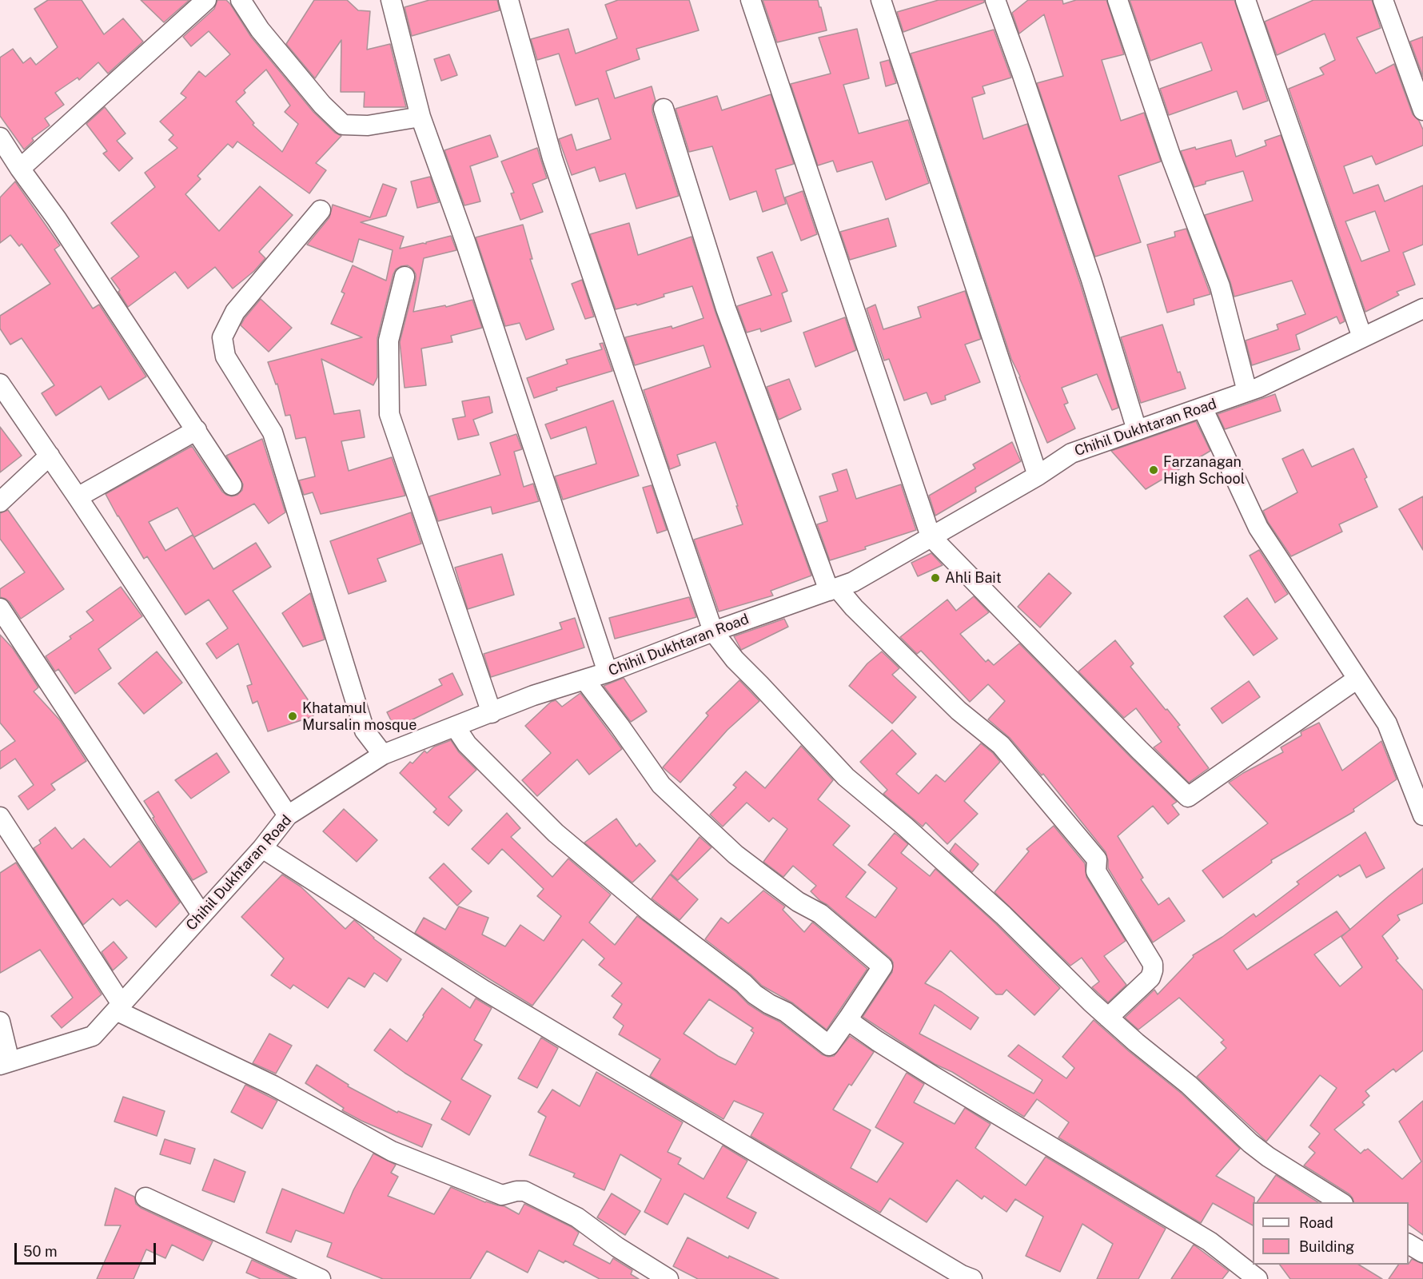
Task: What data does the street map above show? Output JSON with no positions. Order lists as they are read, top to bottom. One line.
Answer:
{"streets":{"street":["Chihil Dukhtaran Road"]},"places":["Farzanagan High School","Ahli Bait","Khatamul Mursalin mosque"],"legend":["Road","Building"],"scale_bar":"50 m"}
